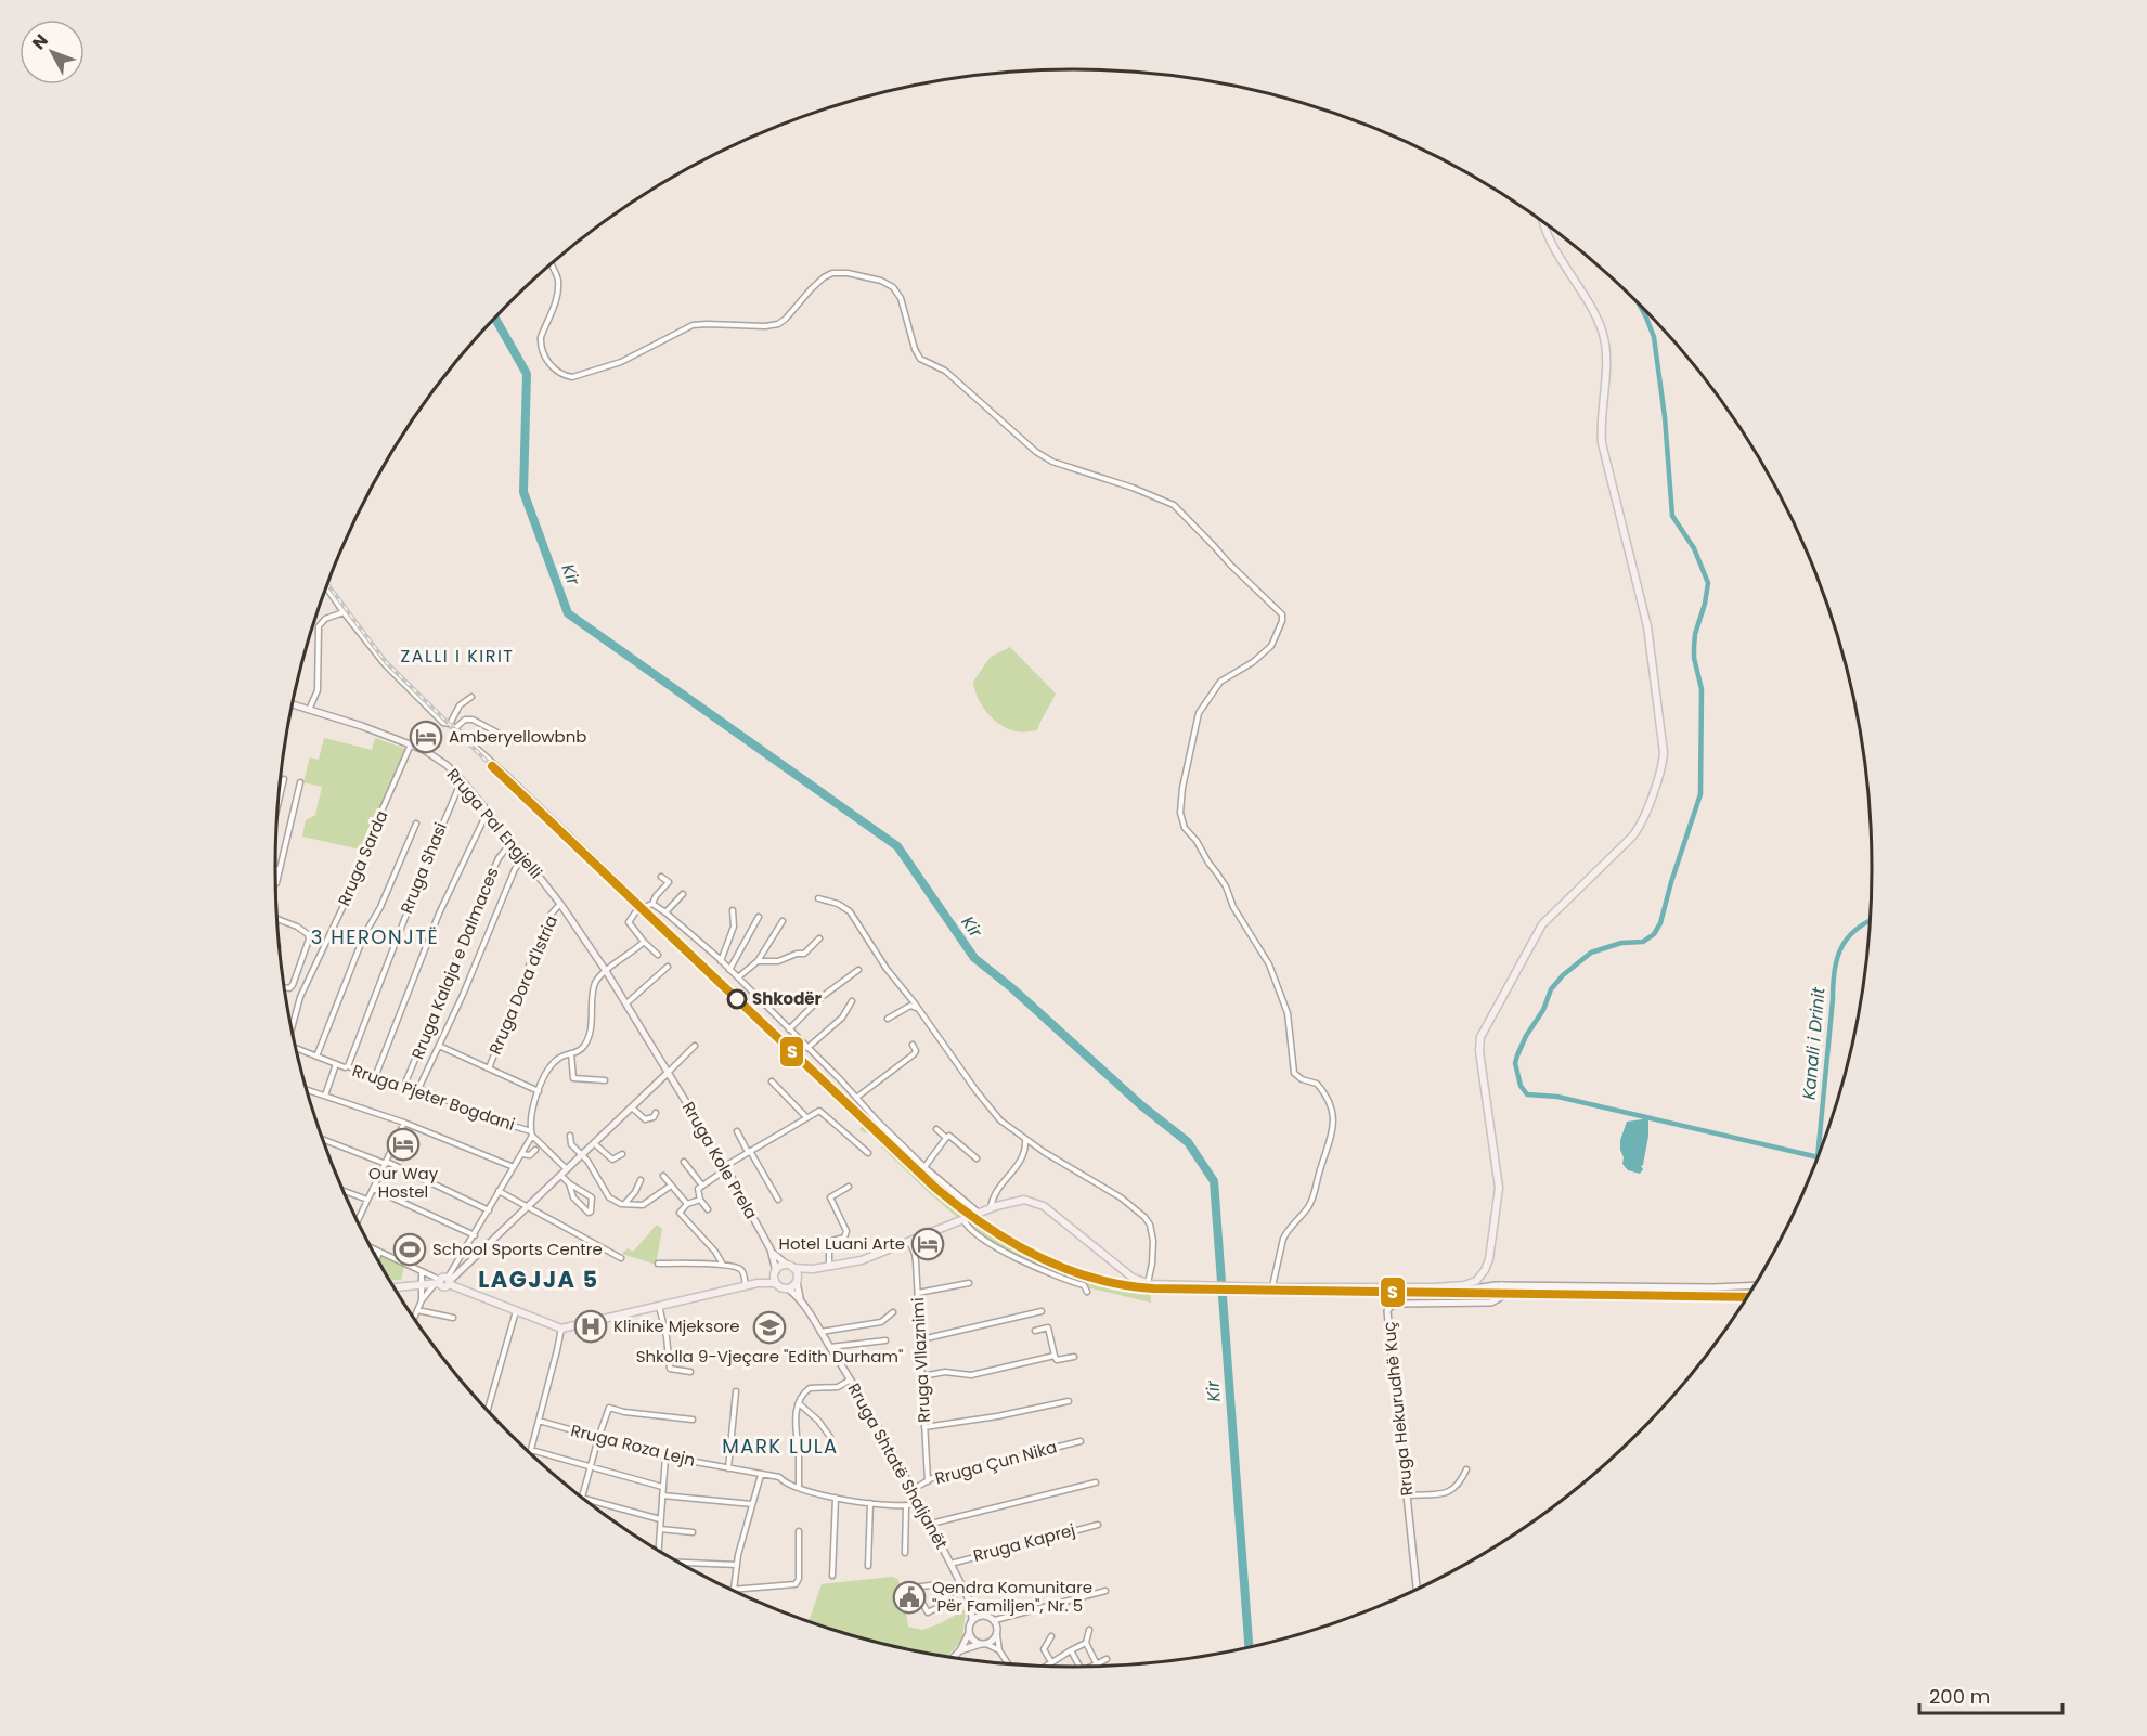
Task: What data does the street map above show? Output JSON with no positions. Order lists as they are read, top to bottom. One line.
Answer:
{"streets":{"main road":["Rruga Pal Engjelli","Rruga Kole Prela","Rruga Hekurudhë Kuç","Rruga Shtatë Shaljanët"],"street":["Rruga Sarda","Rruga Shasi","Rruga Kalaja e Dalmaces","Rruga Dora d'Istria","Rruga Pjeter Bogdani","Rruga Vllaznimi","Rruga Roza Lejn","Rruga Çun Nika","Rruga Kaprej"]},"crossings":[["Rruga Pal Engjelli","Rruga Sarda"],["Rruga Pal Engjelli","Rruga Shasi"],["Rruga Pal Engjelli","Rruga Kalaja e Dalmaces"],["Rruga Pal Engjelli","Rruga Dora d'Istria"],["Rruga Pal Engjelli","Rruga Kole Prela"],["Rruga Shasi","Rruga Pjeter Bogdani"],["Rruga Kalaja e Dalmaces","Rruga Pjeter Bogdani"],["Rruga Kole Prela","Rruga Shtatë Shaljanët"],["Rruga Vllaznimi","Rruga Çun Nika"],["Rruga Roza Lejn","Rruga Shtatë Shaljanët"],["Rruga Çun Nika","Rruga Shtatë Shaljanët"],["Rruga Shtatë Shaljanët","Rruga Kaprej"]],"districts":["ZALLI I KIRIT","3 HERONJTË","LAGJJA 5","MARK LULA"],"water":["Kir","Kanali i Drinit"],"places":{"hotel":["Amberyellowbnb","Our Way Hostel","Hotel Luani Arte"],"other":["Shkodër"],"sports":["School Sports Centre"],"hospital":["Klinike Mjeksore"],"school or university":["Shkolla 9-Vjeçare \"Edith Durham\""],"public building":["Qendra Komunitare \"Për Familjen\", Nr. 5"]},"lines":["transit line S"],"scale_bar":"200 m","north":"top left"}
